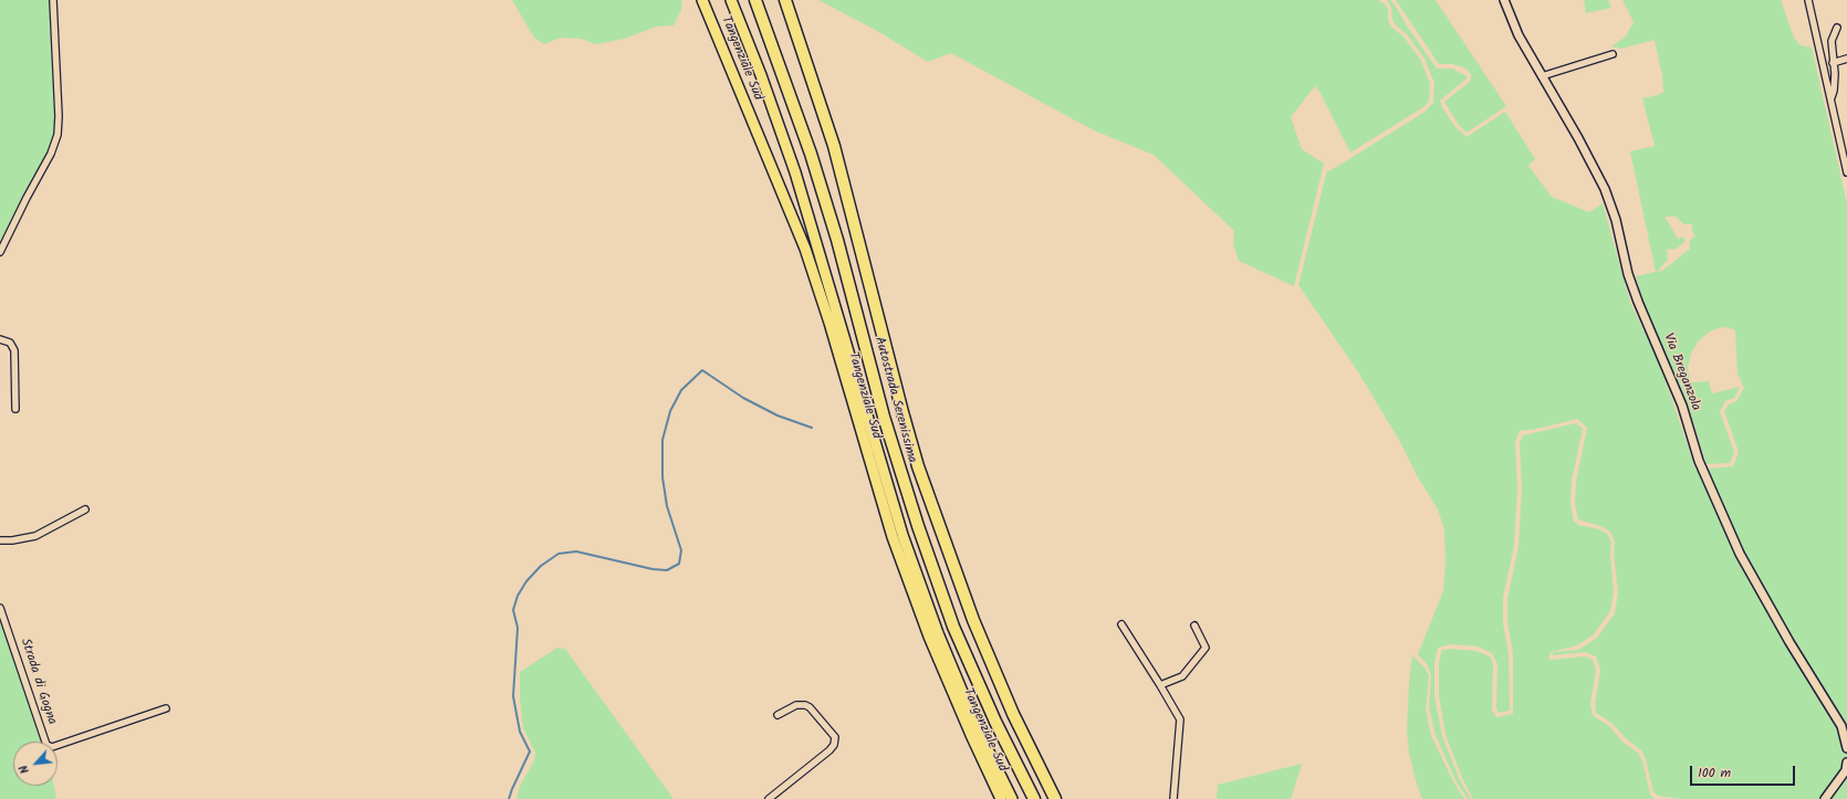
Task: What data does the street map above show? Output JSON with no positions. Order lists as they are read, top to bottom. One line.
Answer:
{"streets":{"highway":["Tangenziale Sud","Autostrada Serenissima"],"street":["Via Breganzola","Strada di Gogna"]},"scale_bar":"100 m","north":"bottom left"}
